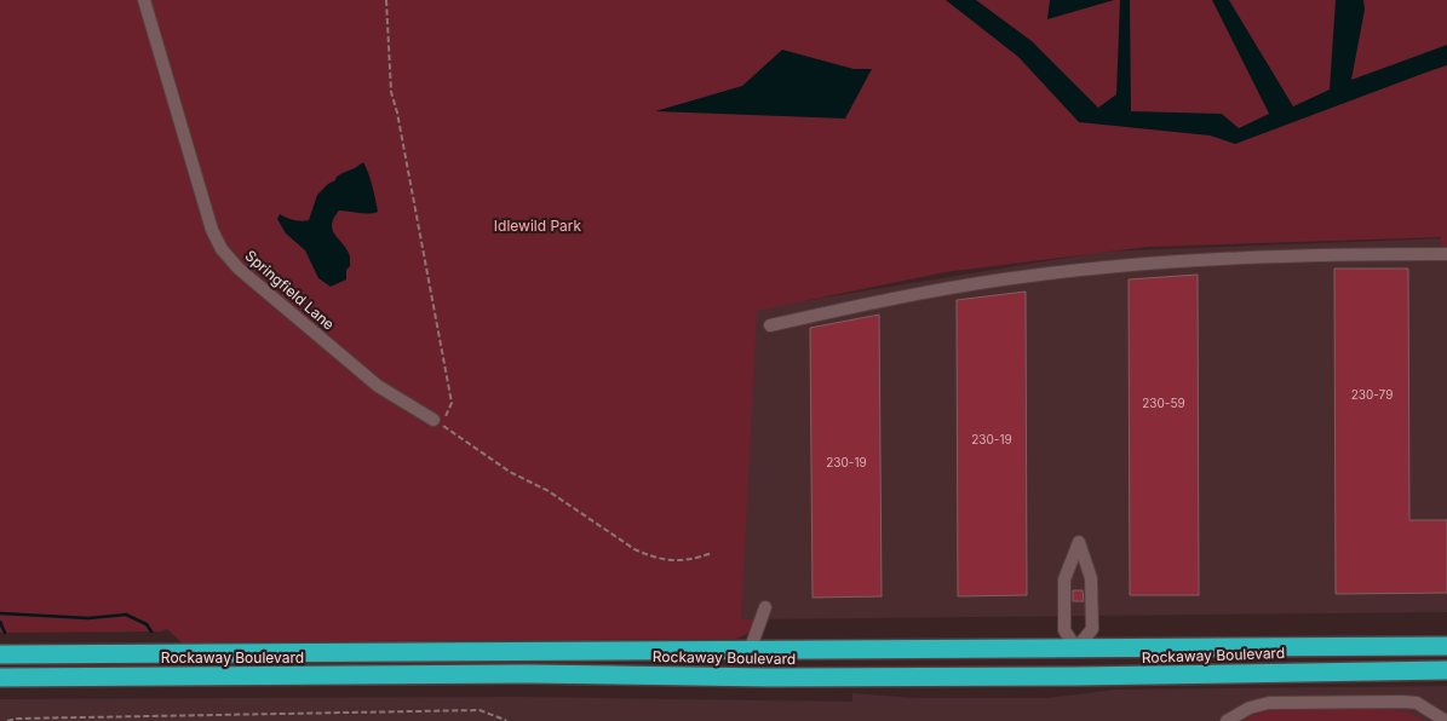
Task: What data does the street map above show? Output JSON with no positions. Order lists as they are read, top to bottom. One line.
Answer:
{"streets":{"highway":["Rockaway Boulevard"],"street":["Springfield Lane"]},"parks":["Idlewild Park"],"house_numbers":["230-79","230-59","230-19","230-19"]}
